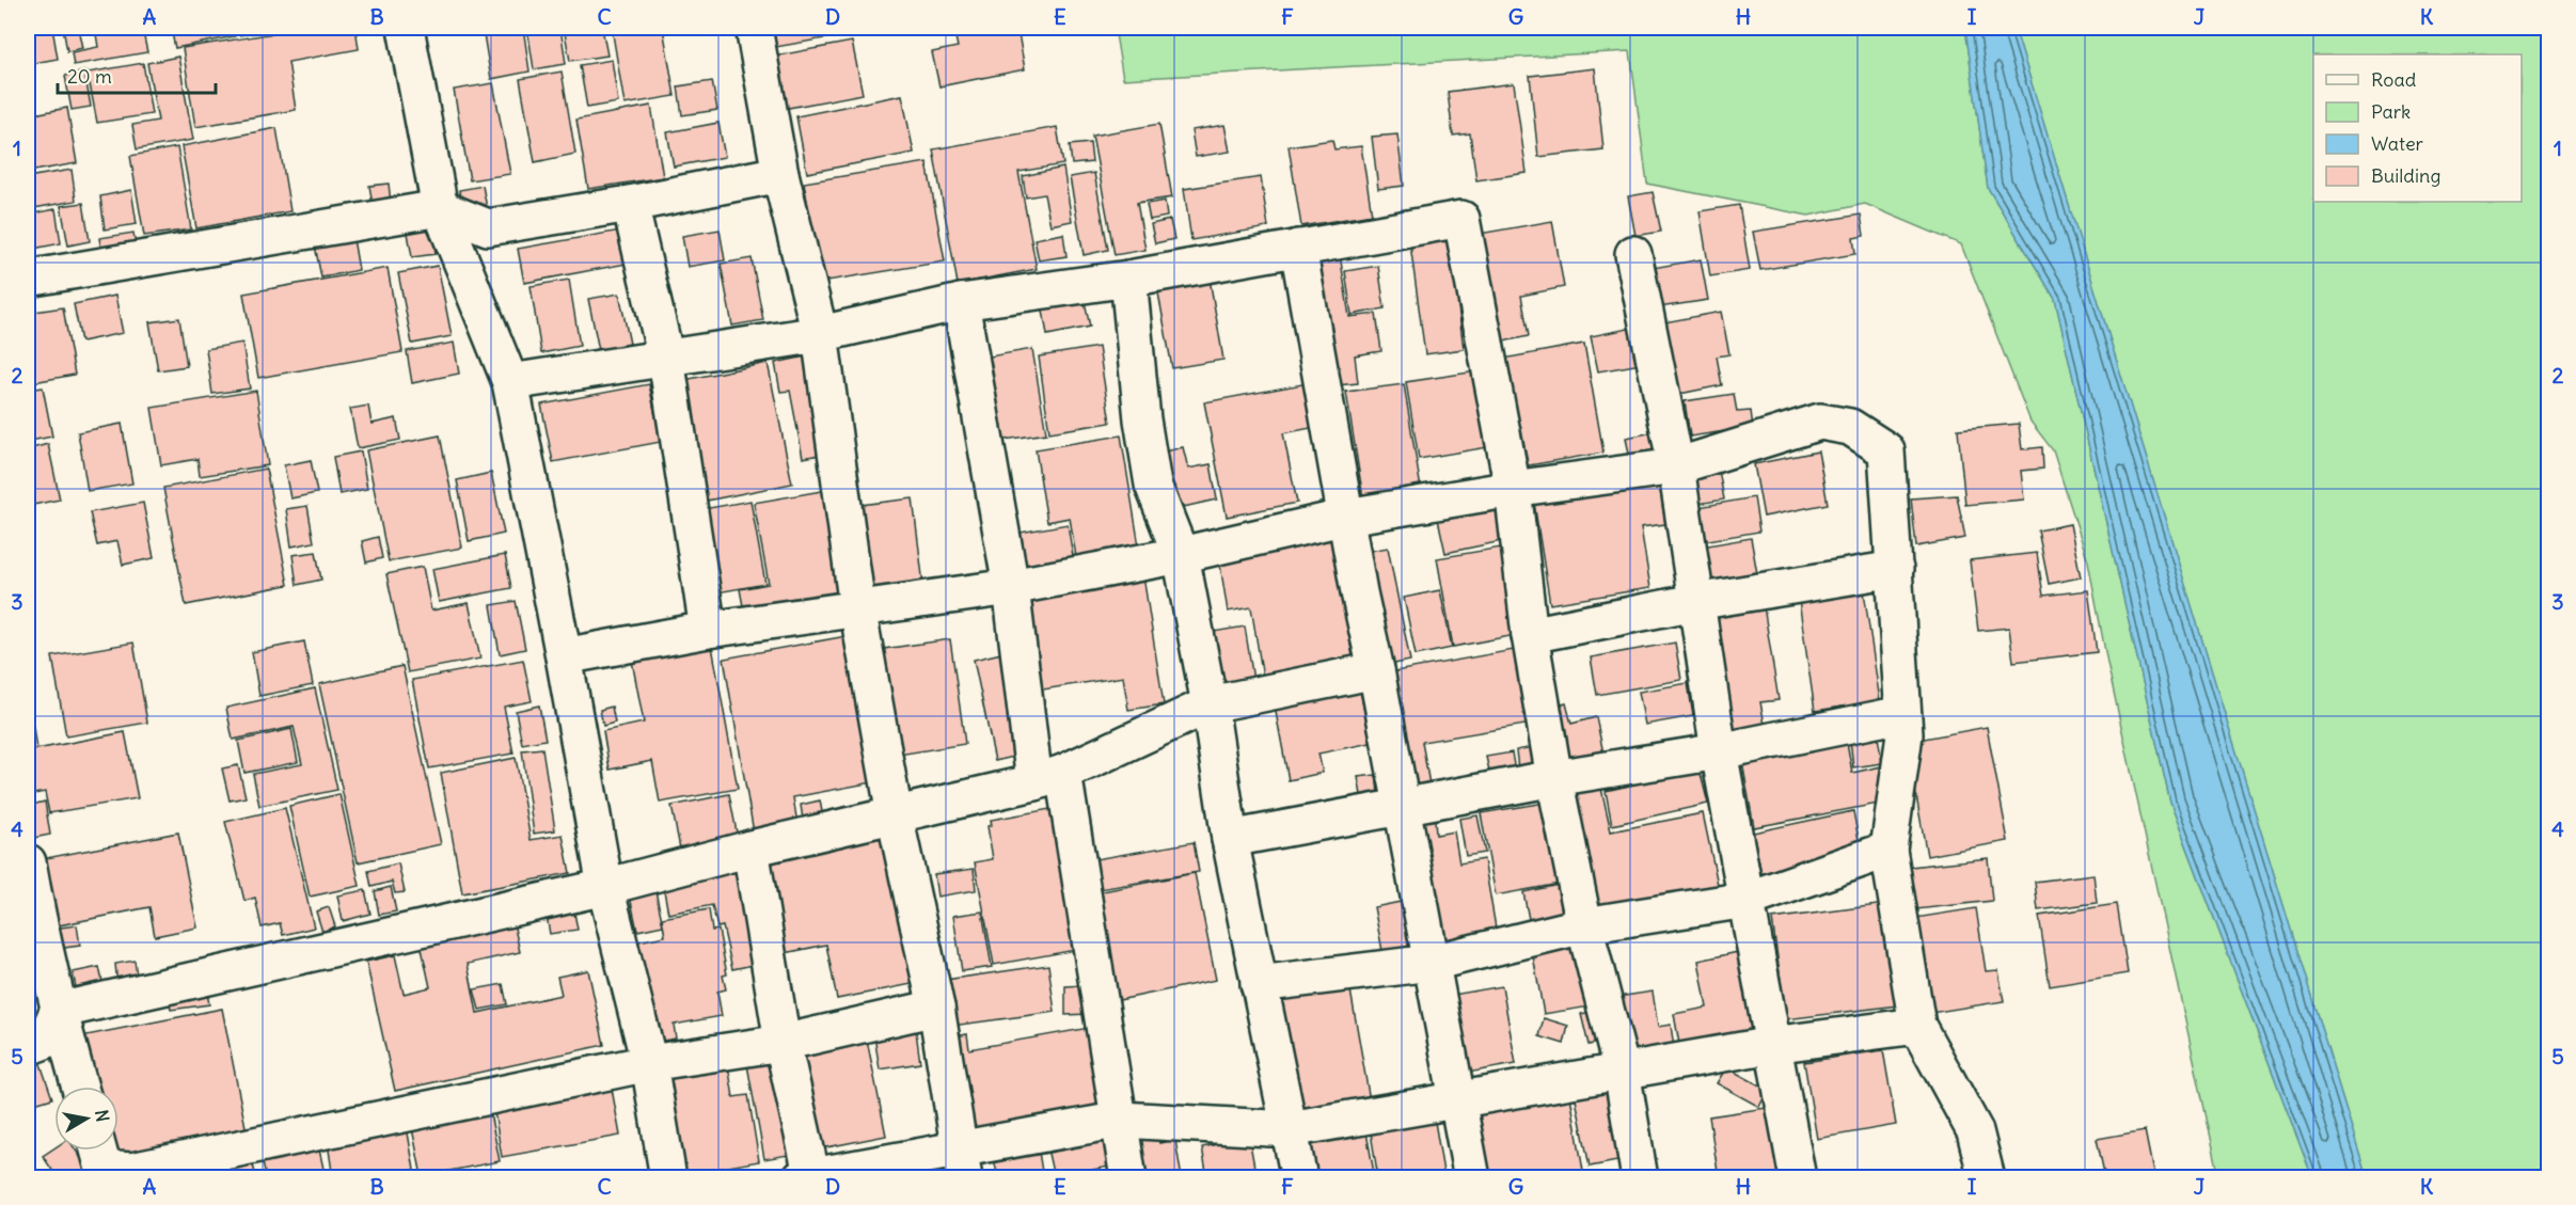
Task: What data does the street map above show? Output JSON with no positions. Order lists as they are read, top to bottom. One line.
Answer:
{"legend":["Road","Park","Water","Building"],"scale_bar":"20 m","north":"right","grid":{"columns":["A","B","C","D","E","F","G","H","I","J","K"],"rows":["1","2","3","4","5"]}}
